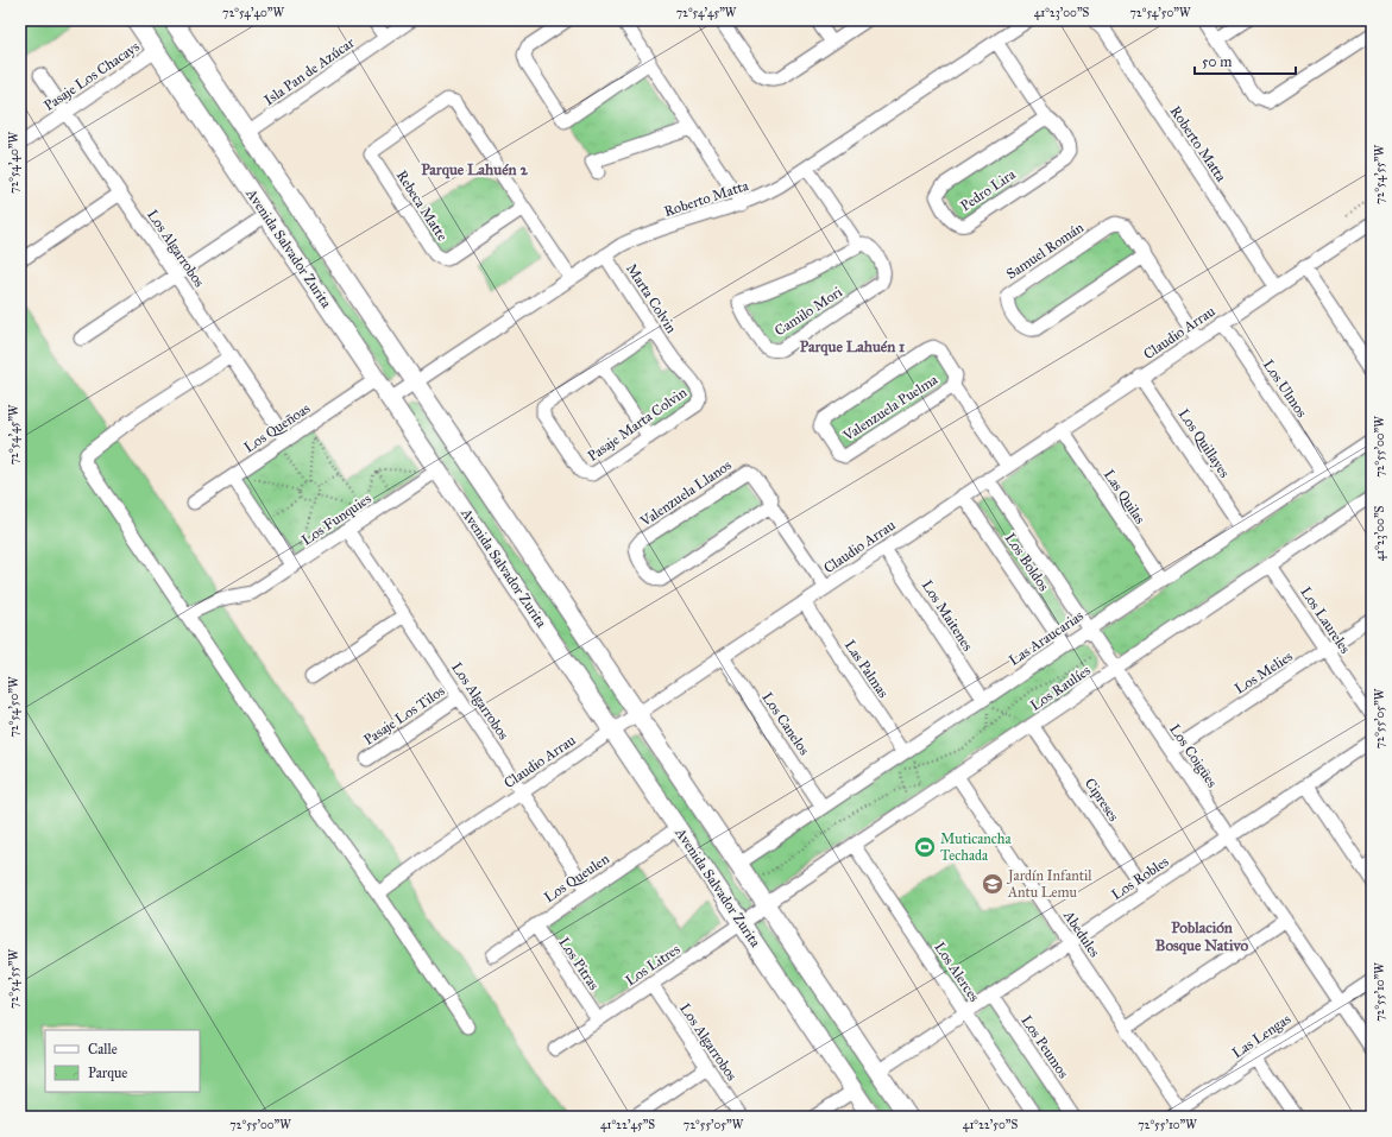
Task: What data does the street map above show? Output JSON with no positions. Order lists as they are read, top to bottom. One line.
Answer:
{"streets":{"main road":["Avenida Salvador Zurita"],"street":["Isla Pan de Azúcar","Pasaje Los Chacays","Roberto Matta","Pedro Lira","Rebeca Matte","Los Algarrobos","Samuel Román","Marta Colvin","Camilo Mori","Claudio Arrau","Los Ulmos","Valenzuela Puelma","Pasaje Marta Colvin","Los Queñoas","Los Quillayes","Valenzuela Llanos","Las Quilas","Los Funquies","Los Boldos","Los Maitenes","Los Laureles","Las Araucarias","Las Palmas","Los Melies","Los Raulíes","Pasaje Los Tilos","Los Canelos","Los Coigües","Cipreses","Los Queulen","Los Robles","Abedules","Los Pitras","Los Litres","Los Alerces","Las Lengas","Los Peumos"]},"crossings":[["Isla Pan de Azúcar","Avenida Salvador Zurita"],["Pasaje Los Chacays","Los Algarrobos"],["Pasaje Los Chacays","Avenida Salvador Zurita"],["Roberto Matta","Pedro Lira"],["Roberto Matta","Avenida Salvador Zurita"],["Roberto Matta","Marta Colvin"],["Roberto Matta","Camilo Mori"],["Roberto Matta","Claudio Arrau"],["Los Algarrobos","Claudio Arrau"],["Los Algarrobos","Los Queñoas"],["Los Algarrobos","Los Funquies"],["Los Algarrobos","Pasaje Los Tilos"],["Los Algarrobos","Los Queulen"],["Los Algarrobos","Los Litres"],["Avenida Salvador Zurita","Claudio Arrau"],["Avenida Salvador Zurita","Los Queñoas"],["Avenida Salvador Zurita","Los Funquies"],["Avenida Salvador Zurita","Las Araucarias"],["Avenida Salvador Zurita","Los Raulíes"],["Avenida Salvador Zurita","Los Queulen"],["Avenida Salvador Zurita","Los Robles"],["Avenida Salvador Zurita","Los Litres"],["Samuel Román","Claudio Arrau"],["Marta Colvin","Pasaje Marta Colvin"],["Claudio Arrau","Los Ulmos"],["Claudio Arrau","Valenzuela Puelma"],["Claudio Arrau","Los Quillayes"],["Claudio Arrau","Valenzuela Llanos"],["Claudio Arrau","Las Quilas"],["Claudio Arrau","Los Boldos"],["Claudio Arrau","Los Maitenes"],["Claudio Arrau","Las Palmas"],["Claudio Arrau","Los Canelos"],["Claudio Arrau","Los Coigües"],["Los Ulmos","Las Araucarias"],["Los Quillayes","Las Araucarias"],["Las Quilas","Las Araucarias"],["Los Boldos","Las Araucarias"],["Los Maitenes","Las Araucarias"],["Los Laureles","Los Melies"],["Los Laureles","Los Raulíes"],["Las Araucarias","Las Palmas"],["Las Araucarias","Los Canelos"],["Las Araucarias","Los Coigües"],["Los Melies","Los Coigües"],["Los Raulíes","Los Coigües"],["Los Raulíes","Cipreses"],["Los Raulíes","Abedules"],["Los Raulíes","Los Litres"],["Los Raulíes","Los Alerces"],["Los Coigües","Los Robles"],["Los Coigües","Las Lengas"],["Cipreses","Los Robles"],["Los Queulen","Los Pitras"],["Los Robles","Abedules"],["Los Robles","Los Alerces"],["Los Robles","Los Peumos"],["Abedules","Las Lengas"],["Los Pitras","Los Litres"]],"districts":["Parque Lahuén 2","Parque Lahuén 1","Población Bosque Nativo"],"places":{"sports":["Muticancha Techada"],"school or university":["Jardín Infantil Antu Lemu"]},"legend":["Calle","Parque"],"scale_bar":"50 m","coordinates":["72°54'40\"W","72°54'45\"W","41°23'00\"S","72°54'50\"W","72°54'55\"W","72°55'00\"W","72°55'05\"W","72°55'10\"W","41°22'45\"S","41°22'50\"S"]}
